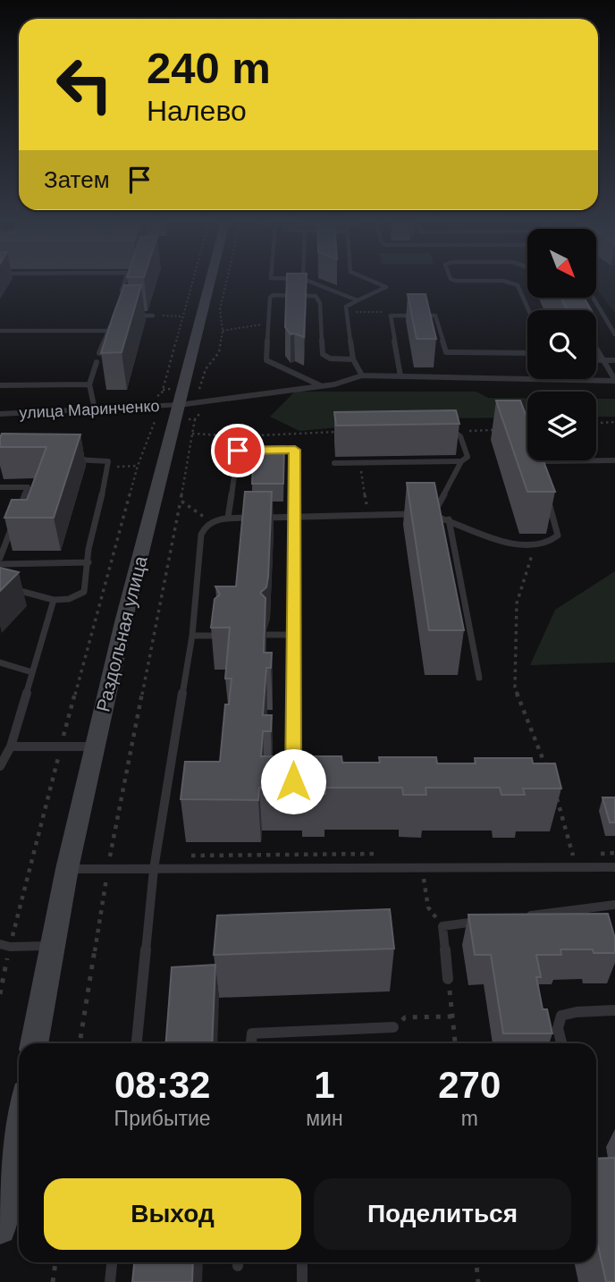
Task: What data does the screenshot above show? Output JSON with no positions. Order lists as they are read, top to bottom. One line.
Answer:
{"streets":{"main road":["Раздольная улица"],"street":["улица Маринченко"]},"crossings":[["улица Маринченко","Раздольная улица"]],"north":"bottom right","page":{"turn":["240 m","Налево"],"then":"Затем","eta":["08:32","Прибытие","1","мин","270","m"],"buttons":["Выход","Поделиться"]}}
